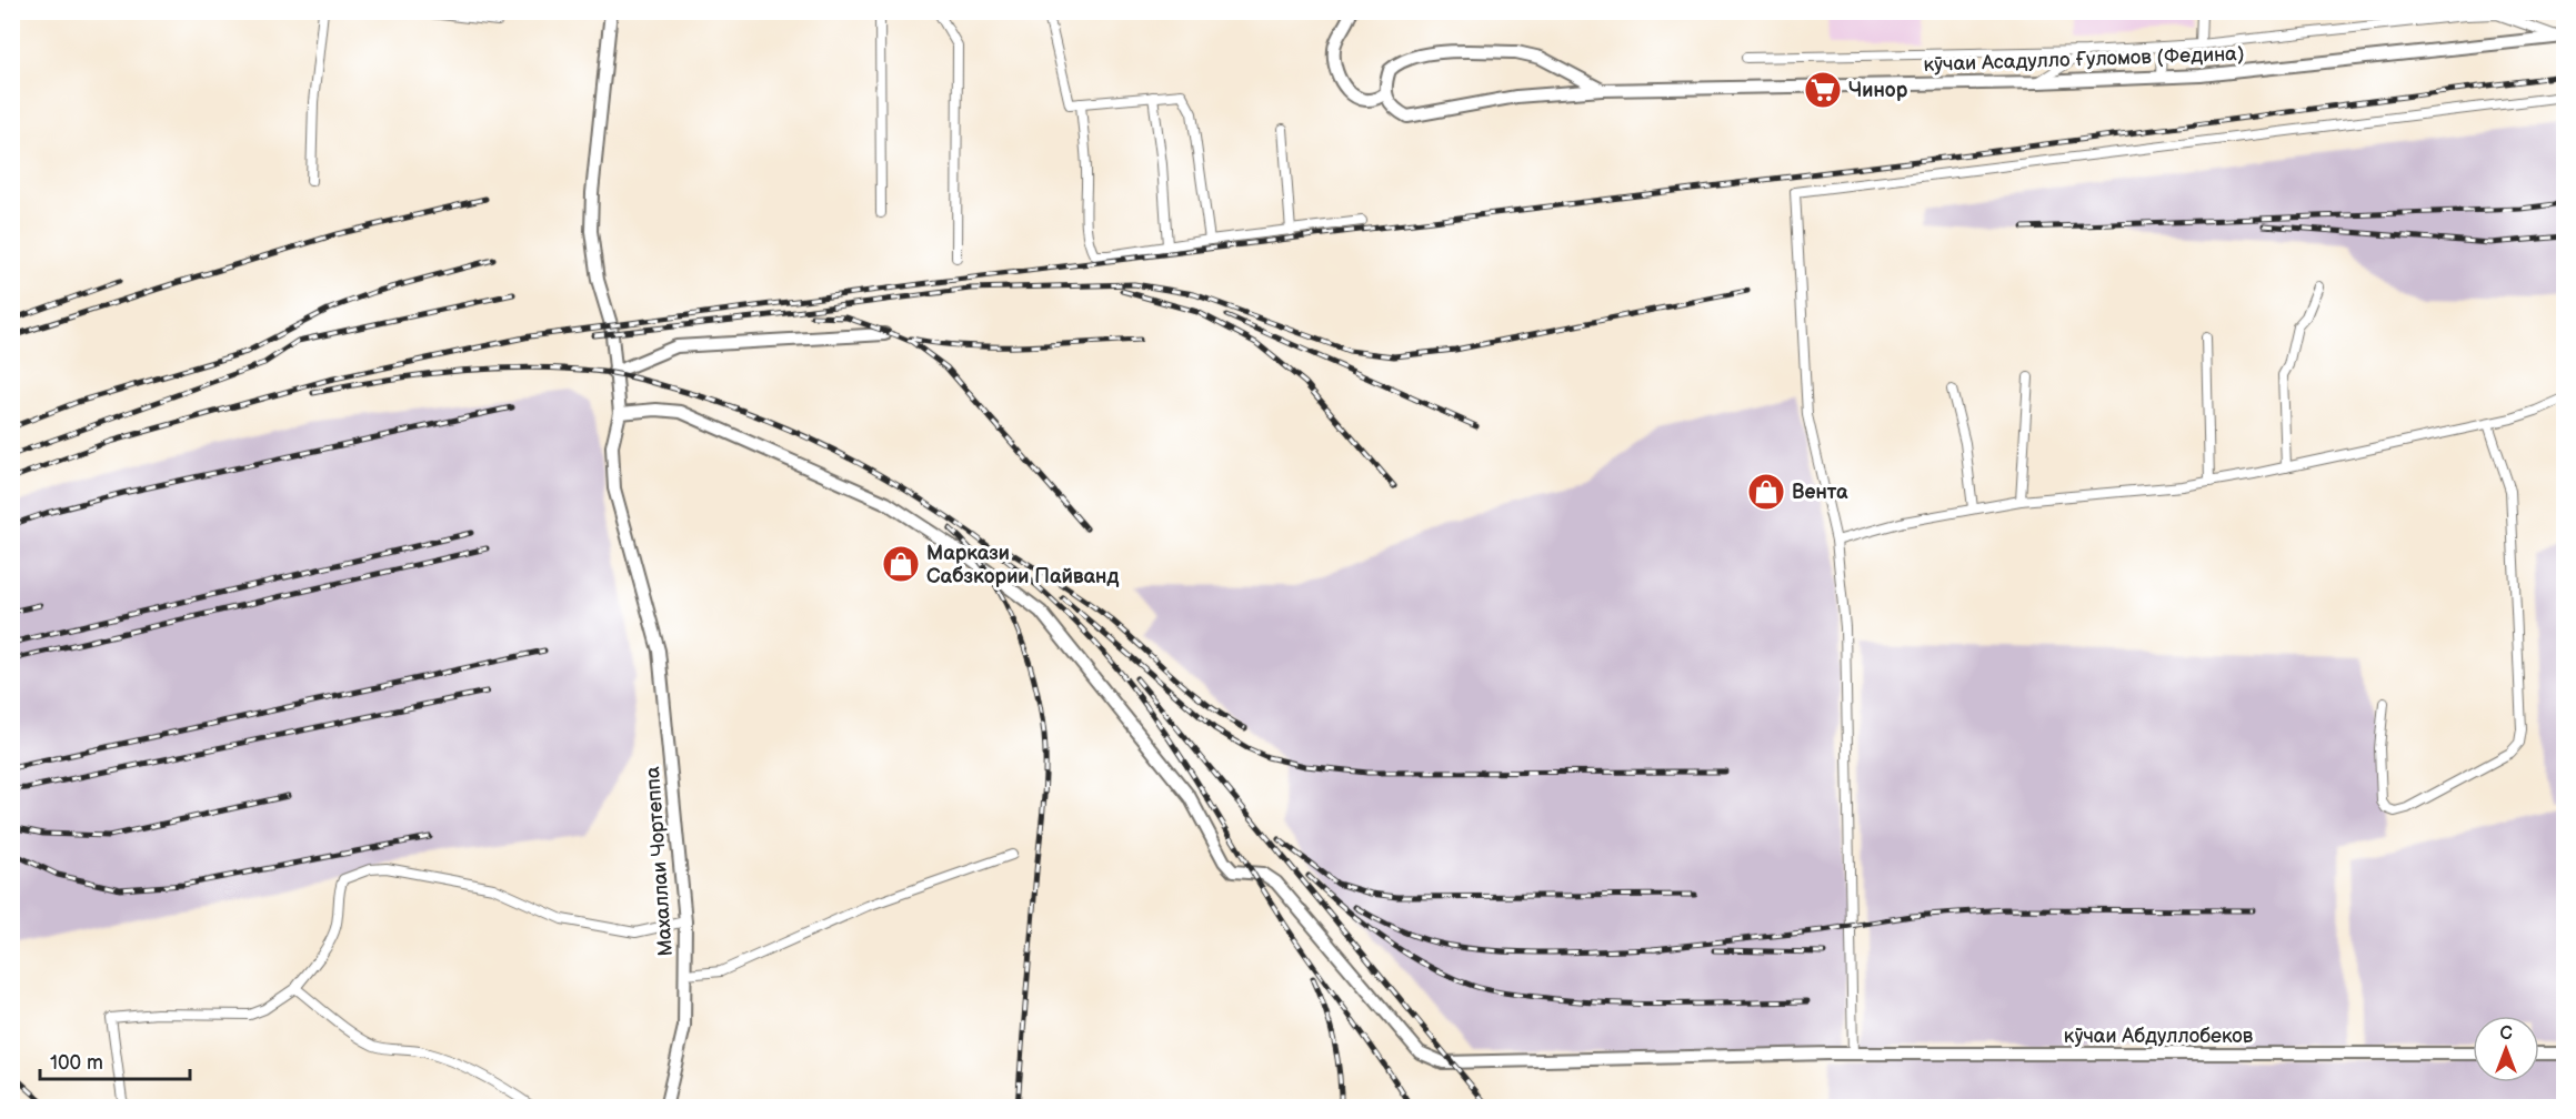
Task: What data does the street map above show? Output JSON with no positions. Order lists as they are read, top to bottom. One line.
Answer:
{"streets":{"street":["кӯчаи Асадулло Ғуломов (Федина)","Махаллаи Чортеппа","кӯчаи Абдуллобеков"]},"crossings":[["Махаллаи Чортеппа","кӯчаи Абдуллобеков"]],"places":{"supermarket":["Чинор"],"shop":["Вента","Маркази Сабзкории Пайванд"]},"scale_bar":"100 m","north":"top"}
